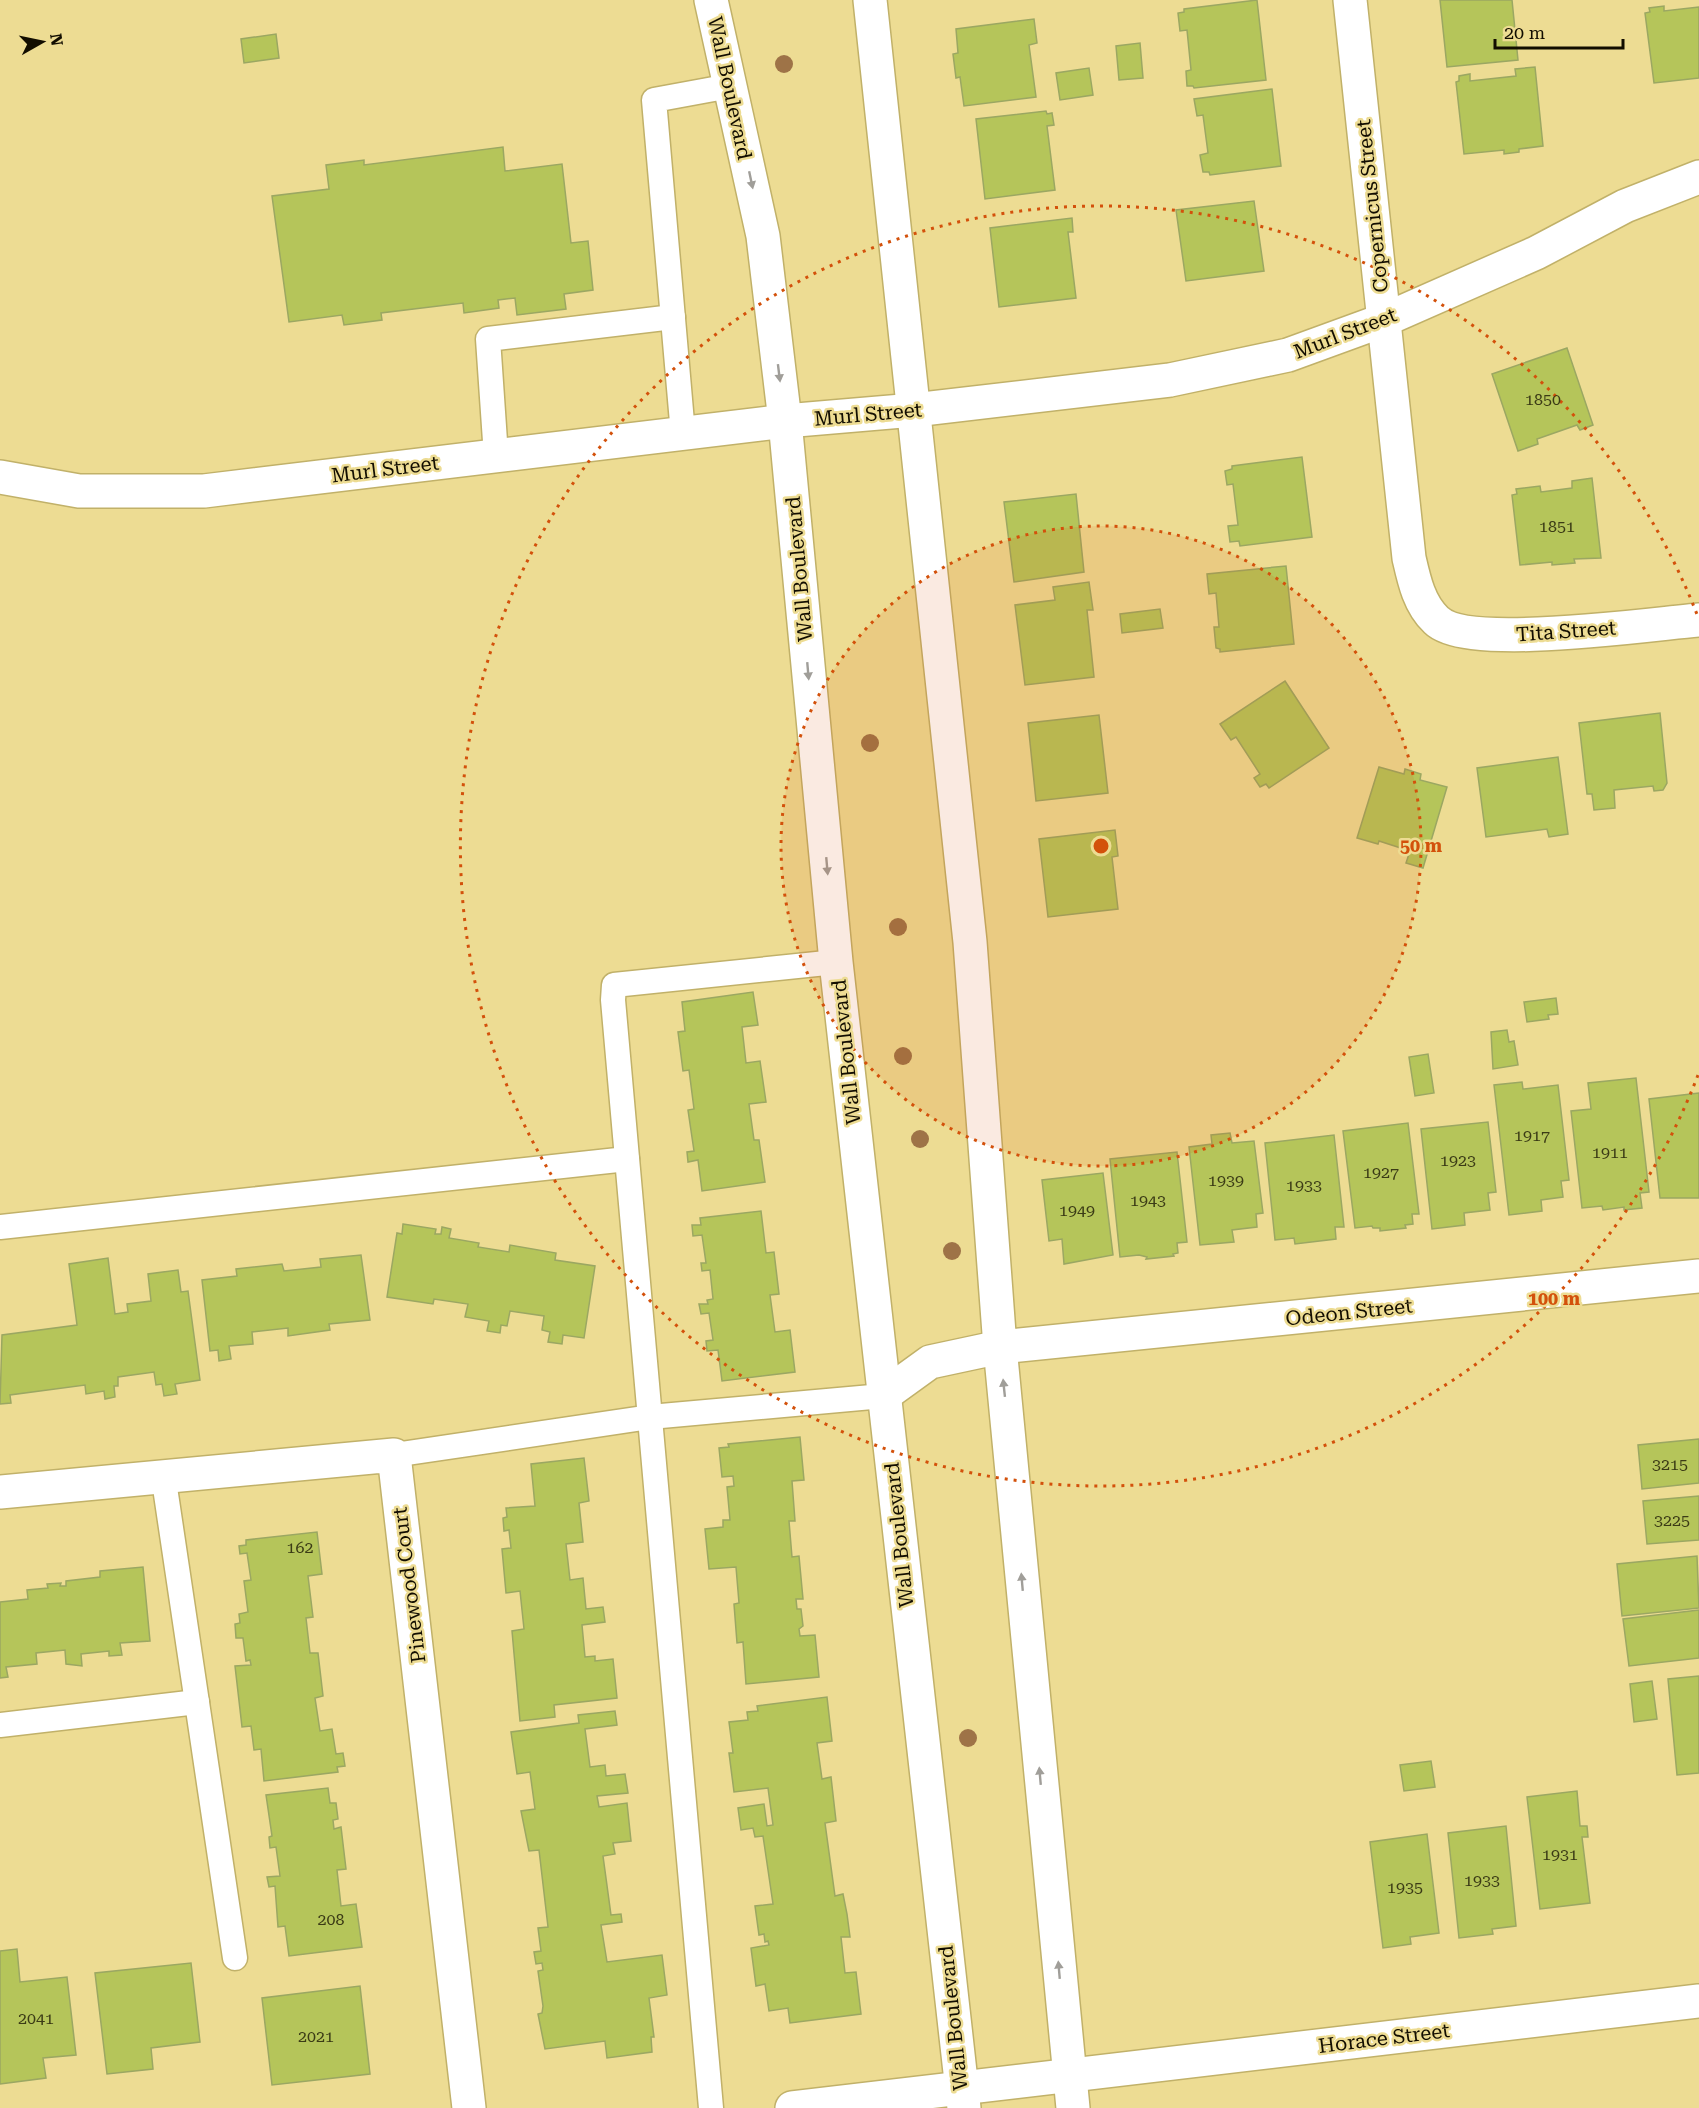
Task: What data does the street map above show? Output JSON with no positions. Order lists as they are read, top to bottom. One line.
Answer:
{"streets":{"street":["Wall Boulevard","Copernicus Street","Murl Street","Tita Street","Odeon Street","Pinewood Court","Horace Street"]},"crossings":[["Wall Boulevard","Murl Street"],["Wall Boulevard","Odeon Street"],["Wall Boulevard","Horace Street"],["Copernicus Street","Murl Street"],["Copernicus Street","Tita Street"]],"house_numbers":["1850","1851","1917","1911","1923","1927","1939","1933","1943","1949","3215","3225","162","1931","1933","1935","208","2041","2021"],"scale_bar":"20 m","north":"right","rings":["50 m","100 m"]}
